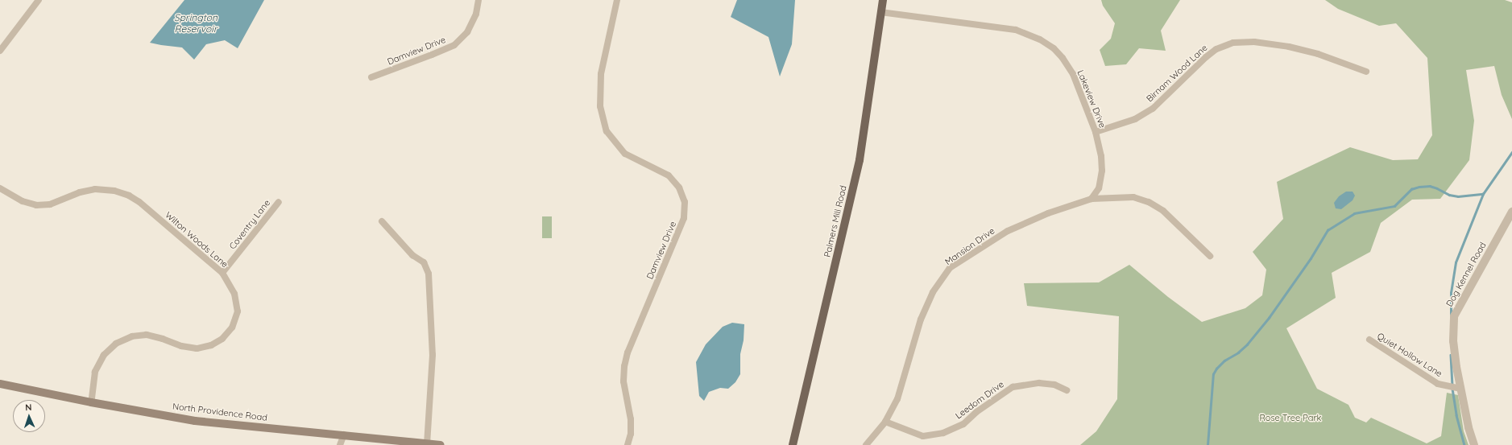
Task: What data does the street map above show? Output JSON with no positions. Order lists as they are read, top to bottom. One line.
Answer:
{"streets":{"main road":["Palmers Mill Road","North Providence Road"],"street":["Damview Drive","Birnam Wood Lane","Lakeview Drive","Coventry Lane","Wilton Woods Lane","Mansion Drive","Dog Kennel Road","Quiet Hollow Lane","Leedom Drive"]},"crossings":[["Birnam Wood Lane","Lakeview Drive"],["Lakeview Drive","Palmers Mill Road"],["Lakeview Drive","Mansion Drive"],["Coventry Lane","Wilton Woods Lane"],["Wilton Woods Lane","North Providence Road"],["Mansion Drive","Leedom Drive"],["Dog Kennel Road","Quiet Hollow Lane"]],"water":["Springton Reservoir"],"parks":["Rose Tree Park"],"north":"top"}
